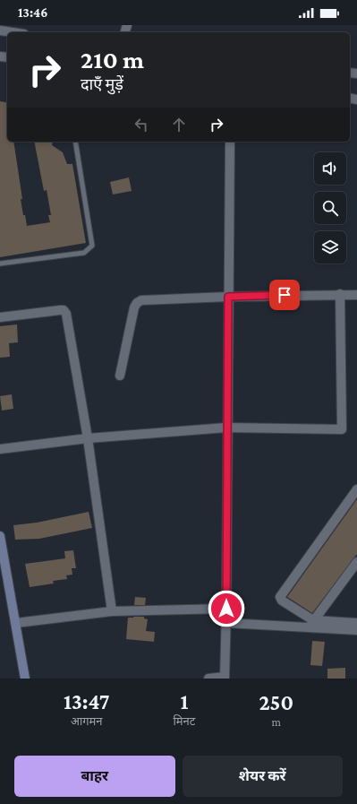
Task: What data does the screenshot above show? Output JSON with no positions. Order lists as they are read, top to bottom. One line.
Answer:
{"page":{"status":"13:46","turn":["210 m","दाएँ मुड़ें"],"eta":["13:47","आगमन","1","मिनट","250","m"],"buttons":["बाहर","शेयर करें"]}}
